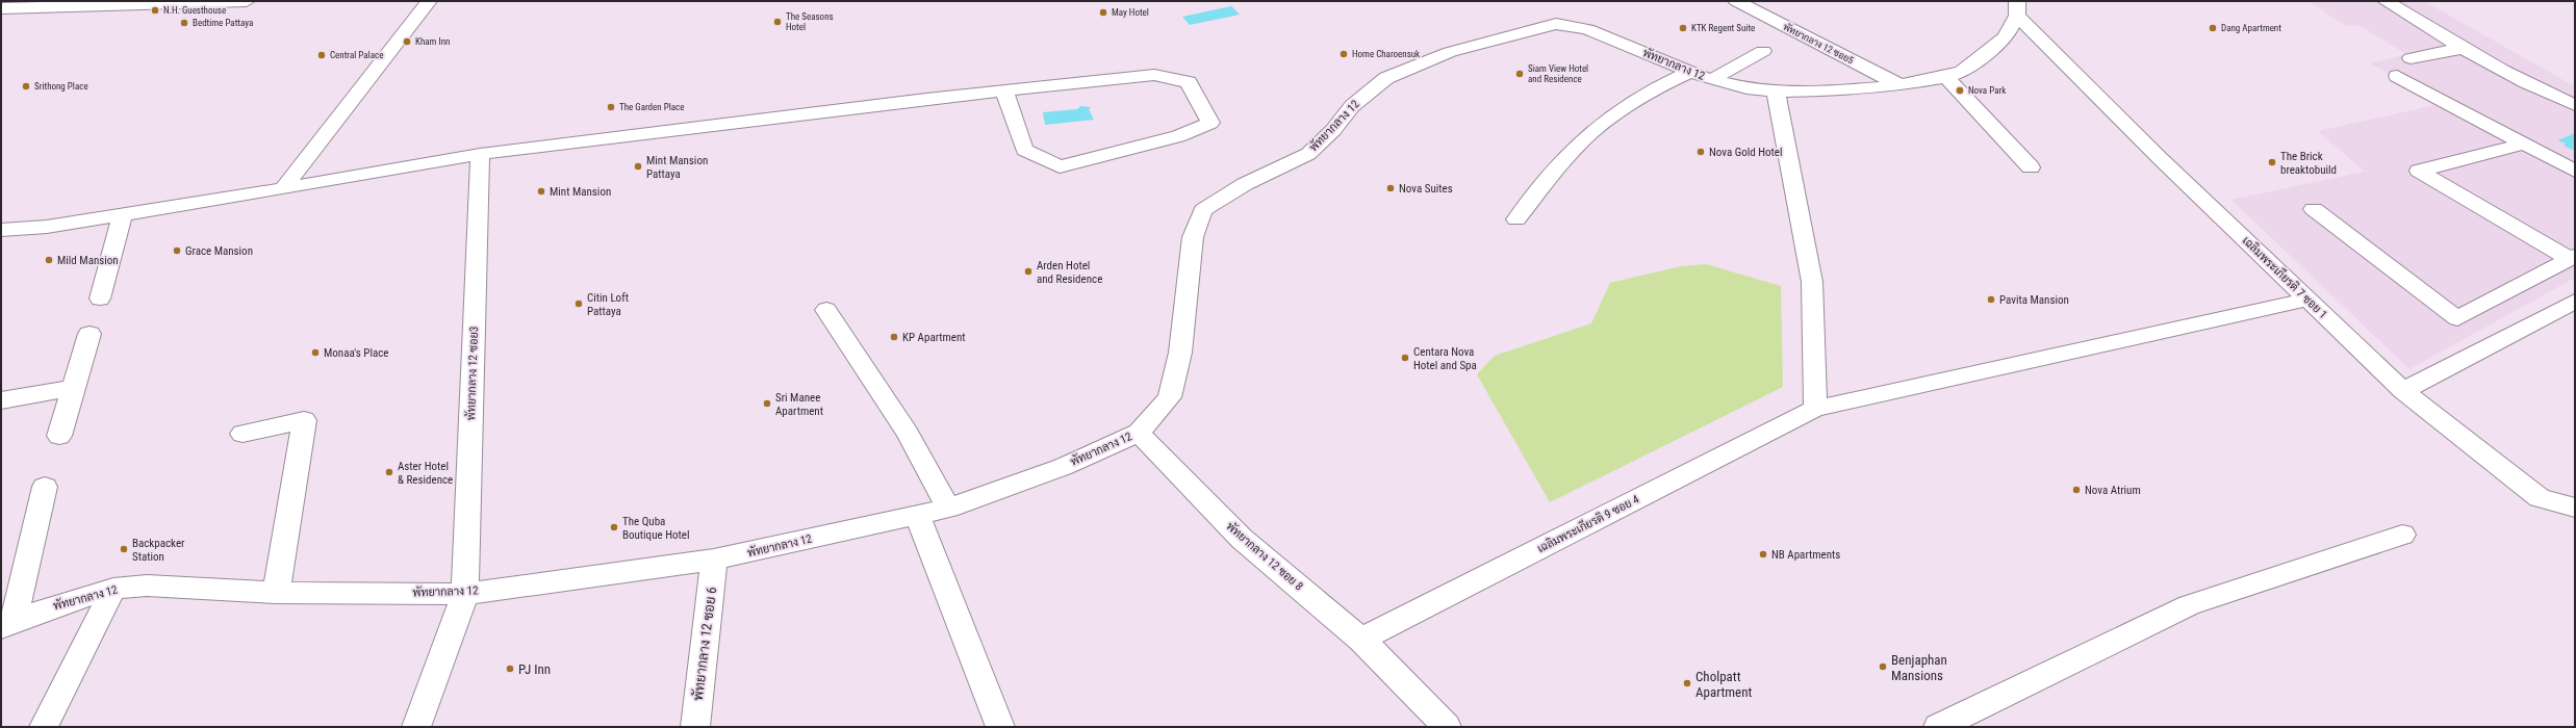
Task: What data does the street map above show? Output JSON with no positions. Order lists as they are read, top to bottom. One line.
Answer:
{"streets":{"street":["พัทยากลาง 12 ซอย5","พัทยากลาง 12","เฉลิมพระเกียรติ 7 ซอย 1","พัทยากลาง 12 ซอย3","เฉลิมพระเกียรติ 9 ซอย 4","พัทยากลาง 12 ซอย 8","พัทยากลาง 12 ซอย 6"]},"crossings":[["พัทยากลาง 12 ซอย5","พัทยากลาง 12"],["พัทยากลาง 12","เฉลิมพระเกียรติ 7 ซอย 1"],["พัทยากลาง 12","พัทยากลาง 12 ซอย3"],["พัทยากลาง 12","พัทยากลาง 12 ซอย 8"],["พัทยากลาง 12","พัทยากลาง 12 ซอย 6"],["เฉลิมพระเกียรติ 7 ซอย 1","เฉลิมพระเกียรติ 9 ซอย 4"],["เฉลิมพระเกียรติ 9 ซอย 4","พัทยากลาง 12 ซอย 8"]],"places":["N.H. Guesthouse","May Hotel","The Seasons Hotel","Bedtime Pattaya","KTK Regent Suite","Dang Apartment","Kham Inn","Home Charoensuk","Central Palace","Siam View Hotel and Residence","Srithong Place","Nova Park","The Garden Place","Nova Gold Hotel","The Brick breaktobuild","Mint Mansion Pattaya","Nova Suites","Mint Mansion","Grace Mansion","Mild Mansion","Arden Hotel and Residence","Pavita Mansion","Citin Loft Pattaya","KP Apartment","Monaa's Place","Centara Nova Hotel and Spa","Sri Manee Apartment","Aster Hotel & Residence","Nova Atrium","The Quba Boutique Hotel","Backpacker Station","NB Apartments","Benjaphan Mansions","PJ Inn","Cholpatt Apartment"]}
